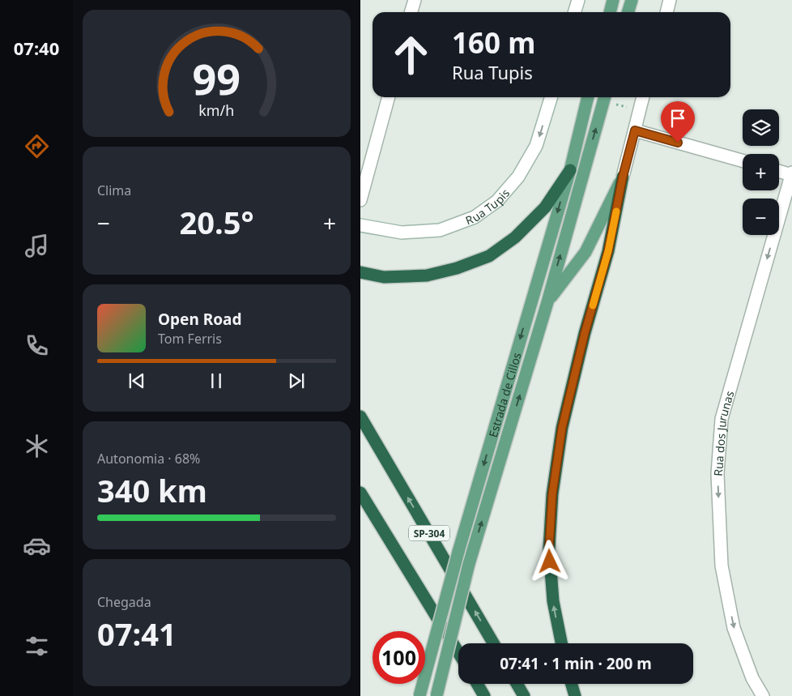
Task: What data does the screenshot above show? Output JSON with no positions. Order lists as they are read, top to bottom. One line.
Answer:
{"streets":{"highway":["SP-304"],"main road":["Estrada de Cillos"],"street":["Rua Tupis","Rua dos Jurunas"]},"one_way":["Rua Tupis","Rua dos Jurunas"],"page":{"tabs":"07:40","turn":["160 m","Rua Tupis"],"map_buttons":["+","−"],"tile":["Clima",["Autonomia · 68%","340 km"],["Chegada","07:41"]],"heat":["−","20.5°","+"],"song":["Open Road","Tom Ferris"],"limit":"100","trip":"07:41 · 1 min · 200 m","gauge":["99","km/h"]}}
